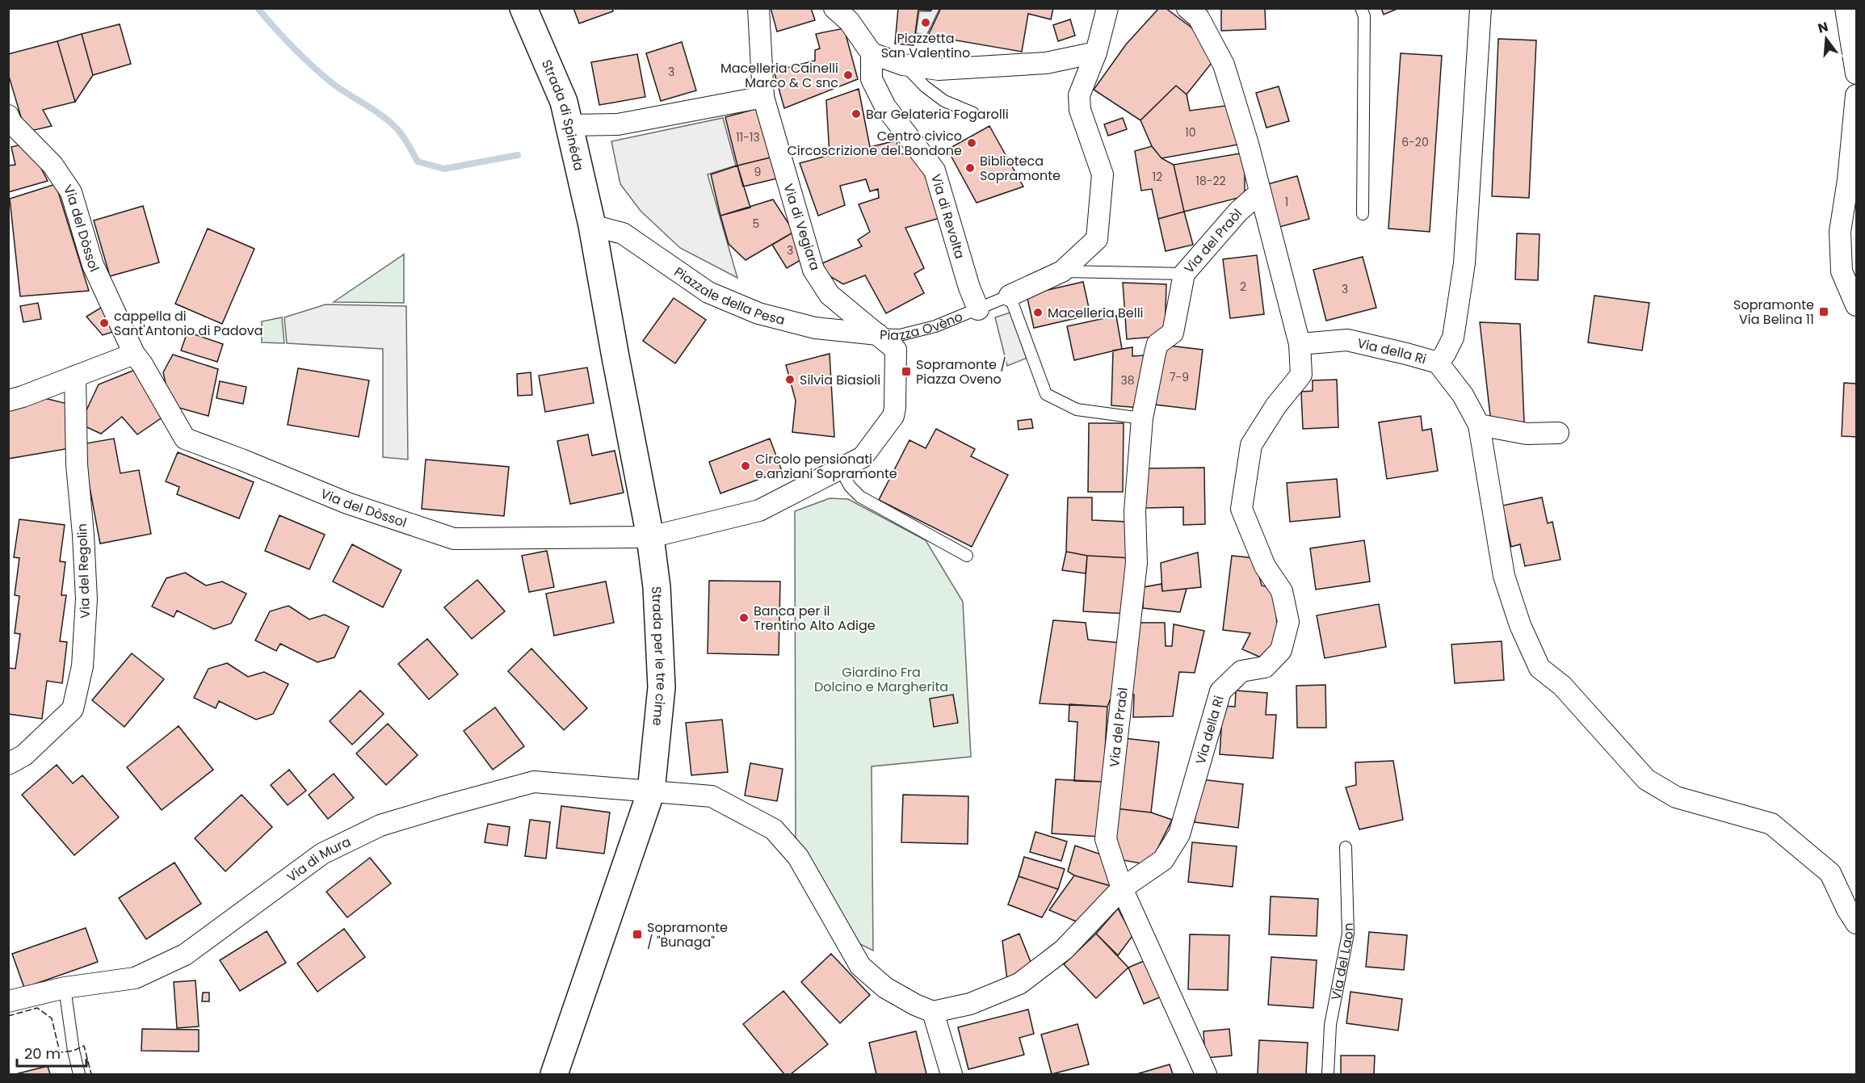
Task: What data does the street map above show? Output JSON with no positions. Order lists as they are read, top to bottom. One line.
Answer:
{"streets":{"main road":["Strada di Spinéda","Strada per le tre cime"],"street":["Via di Revolta","Via di Vegiara","Via del Dòssol","Via del Praòl","Piazzale della Pesa","Piazza Ovèno","Via della Ri","Via del Regolin","Via di Mura"],"lane":["Via del Laon"]},"crossings":[["Strada di Spinéda","Piazzale della Pesa"],["Strada di Spinéda","Strada per le tre cime"],["Via di Revolta","Piazza Ovèno"],["Via di Vegiara","Piazzale della Pesa"],["Via di Vegiara","Piazza Ovèno"],["Via del Dòssol","Piazza Ovèno"],["Via del Dòssol","Strada per le tre cime"],["Via del Praòl","Via della Ri"],["Piazzale della Pesa","Piazza Ovèno"],["Piazzale della Pesa","Strada per le tre cime"],["Piazza Ovèno","Strada per le tre cime"],["Strada per le tre cime","Via di Mura"]],"parks":["Giardino Fra Dolcino e Margherita"],"places":{"other":["Piazzetta San Valentino","Macelleria Cainelli Marco & C snc","Bar Gelateria Fogarolli","Centro civico Circoscrizione del Bondone","Biblioteca Sopramonte","Macelleria Belli","cappella di Sant'Antonio di Padova","Silvia Biasioli","Circolo pensionati e anziani Sopramonte","Banca per il Trentino Alto Adige"],"transit":["Sopramonte Via Belina 11","Sopramonte / Piazza Oveno","Sopramonte / \"Bunaga\""]},"house_numbers":["3","10","11-13","6-20","9","12","18-22","1","5","3","2","3","7-9","38"],"scale_bar":"20 m","north":"top"}
